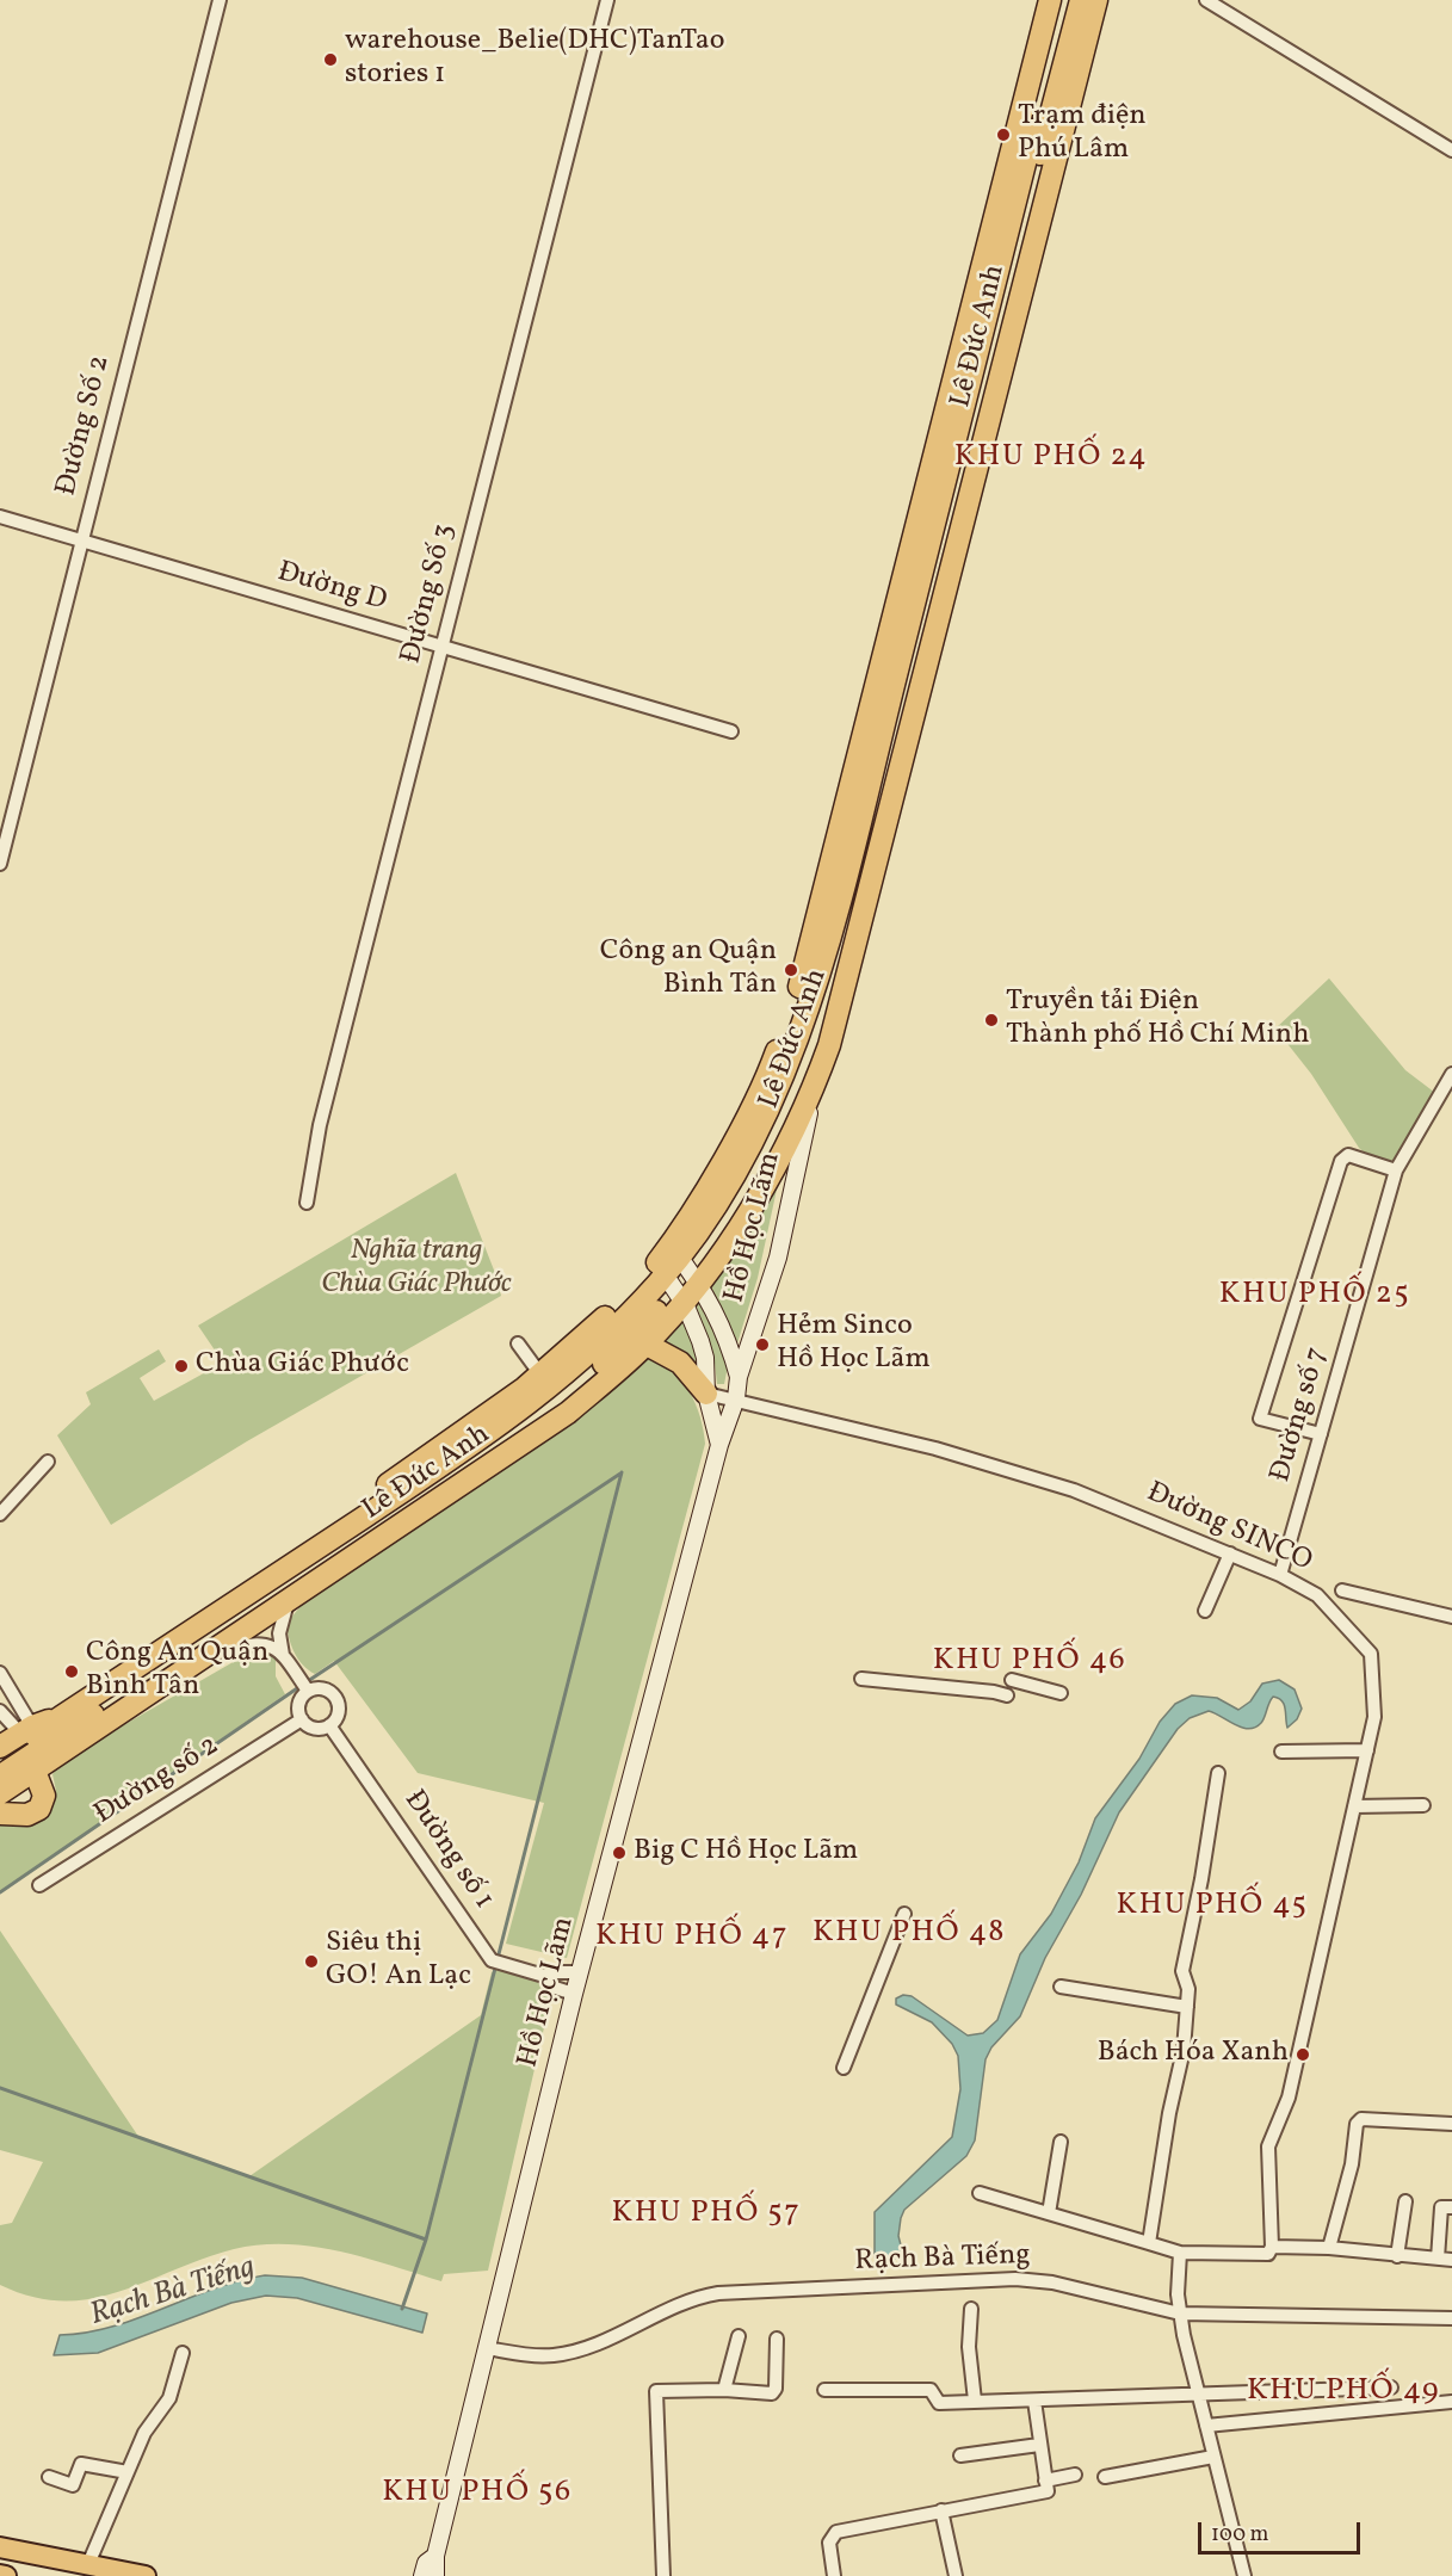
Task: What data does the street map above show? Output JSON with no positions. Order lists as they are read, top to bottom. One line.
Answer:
{"streets":{"highway":["Lê Đức Anh"],"main road":["Hồ Học Lãm"],"street":["Đường Số 2","Đường D","Đường Số 3","Đường số 7","Đường SINCO","Đường số 2","Đường số 1","Rạch Bà Tiếng"]},"crossings":[["Lê Đức Anh","Hồ Học Lãm"],["Đường Số 2","Đường D"],["Đường D","Đường Số 3"],["Hồ Học Lãm","Đường SINCO"],["Hồ Học Lãm","Đường số 1"],["Hồ Học Lãm","Rạch Bà Tiếng"],["Đường số 7","Đường SINCO"],["Đường số 2","Đường số 1"]],"districts":["KHU PHỐ 24","KHU PHỐ 25","KHU PHỐ 46","KHU PHỐ 45","KHU PHỐ 48","KHU PHỐ 47","KHU PHỐ 57","KHU PHỐ 49","KHU PHỐ 56"],"water":["Rạch Bà Tiếng"],"parks":["Nghĩa trang Chùa Giác Phước"],"places":["warehouse_Belie(DHC)TanTao stories 1","Trạm điện Phú Lâm","Công an Quận Bình Tân","Truyền tải Điện Thành phố Hồ Chí Minh","Hẻm Sinco Hồ Học Lãm","Chùa Giác Phước","Công An Quận Bình Tân","Big C Hồ Học Lãm","Siêu thị GO! An Lạc","Bách Hóa Xanh"],"scale_bar":"100 m"}
